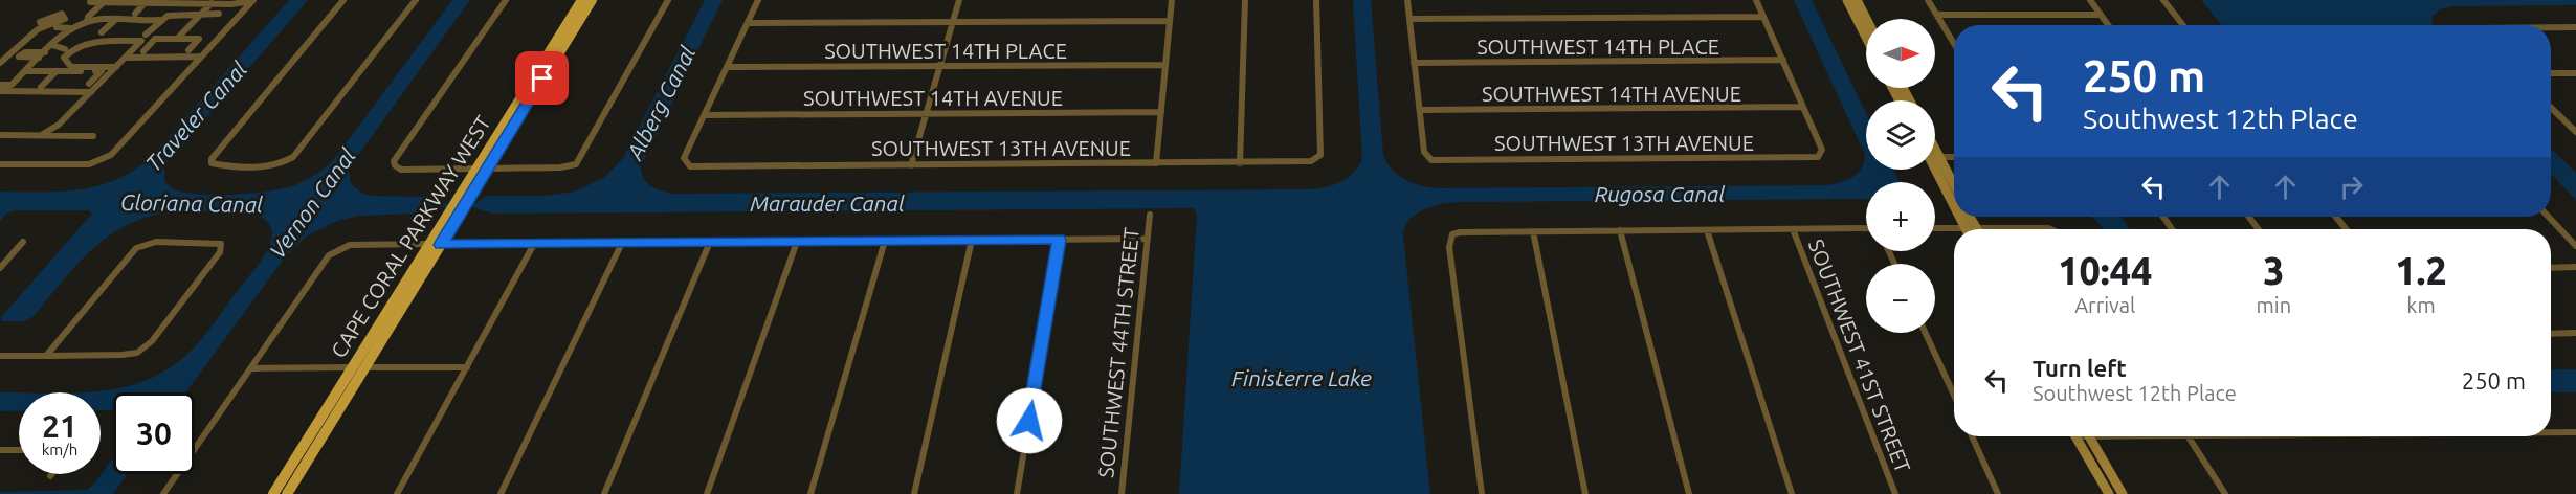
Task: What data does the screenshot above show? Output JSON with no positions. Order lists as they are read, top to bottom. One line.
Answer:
{"streets":{"main road":["CAPE CORAL PARKWAY WEST"],"street":["SOUTHWEST 14TH PLACE","SOUTHWEST 14TH AVENUE","SOUTHWEST 13TH AVENUE","SOUTHWEST 44TH STREET","SOUTHWEST 41ST STREET"]},"crossings":[["SOUTHWEST 14TH AVENUE","SOUTHWEST 13TH AVENUE"]],"water":["Alberg Canal","Traveler Canal","Rugosa Canal","Gloriana Canal","Vernon Canal","Marauder Canal","Finisterre Lake"],"north":"right","page":{"map_buttons":["+","−"],"turn":["250 m","Southwest 12th Place"],"eta":["10:44","Arrival","3","min","1.2","km"],"list":[{"name":"Turn left","note":"Southwest 12th Place","value":"250 m"}],"speed":"21 km/h","limit":"30"}}
